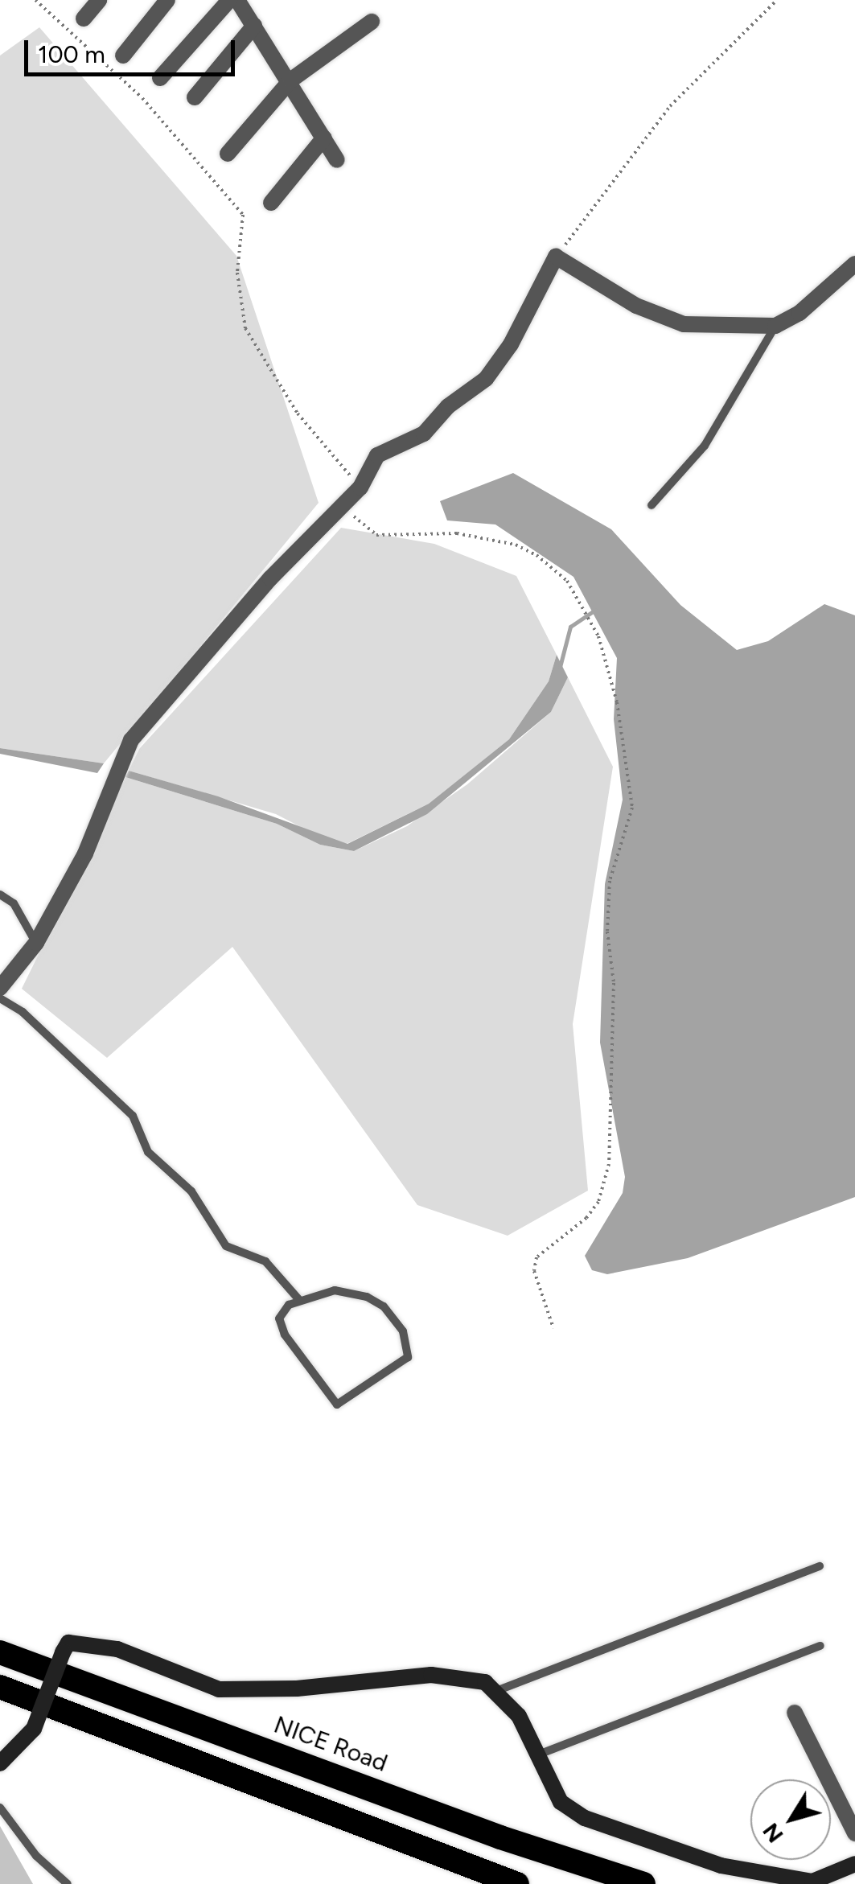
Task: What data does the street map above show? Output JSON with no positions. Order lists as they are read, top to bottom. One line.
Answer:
{"streets":{"highway":["NICE Road"]},"scale_bar":"100 m","north":"bottom left"}
